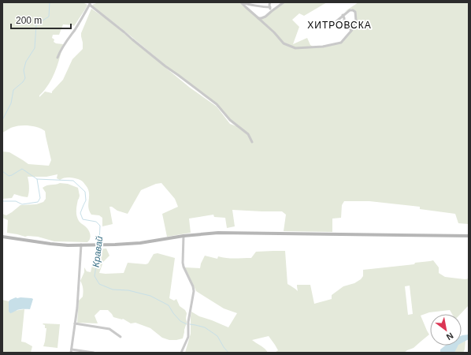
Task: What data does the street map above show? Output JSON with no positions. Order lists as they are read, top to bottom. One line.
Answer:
{"districts":["ХИТРОВСКА"],"water":["Кравай"],"scale_bar":"200 m","north":"bottom right"}
